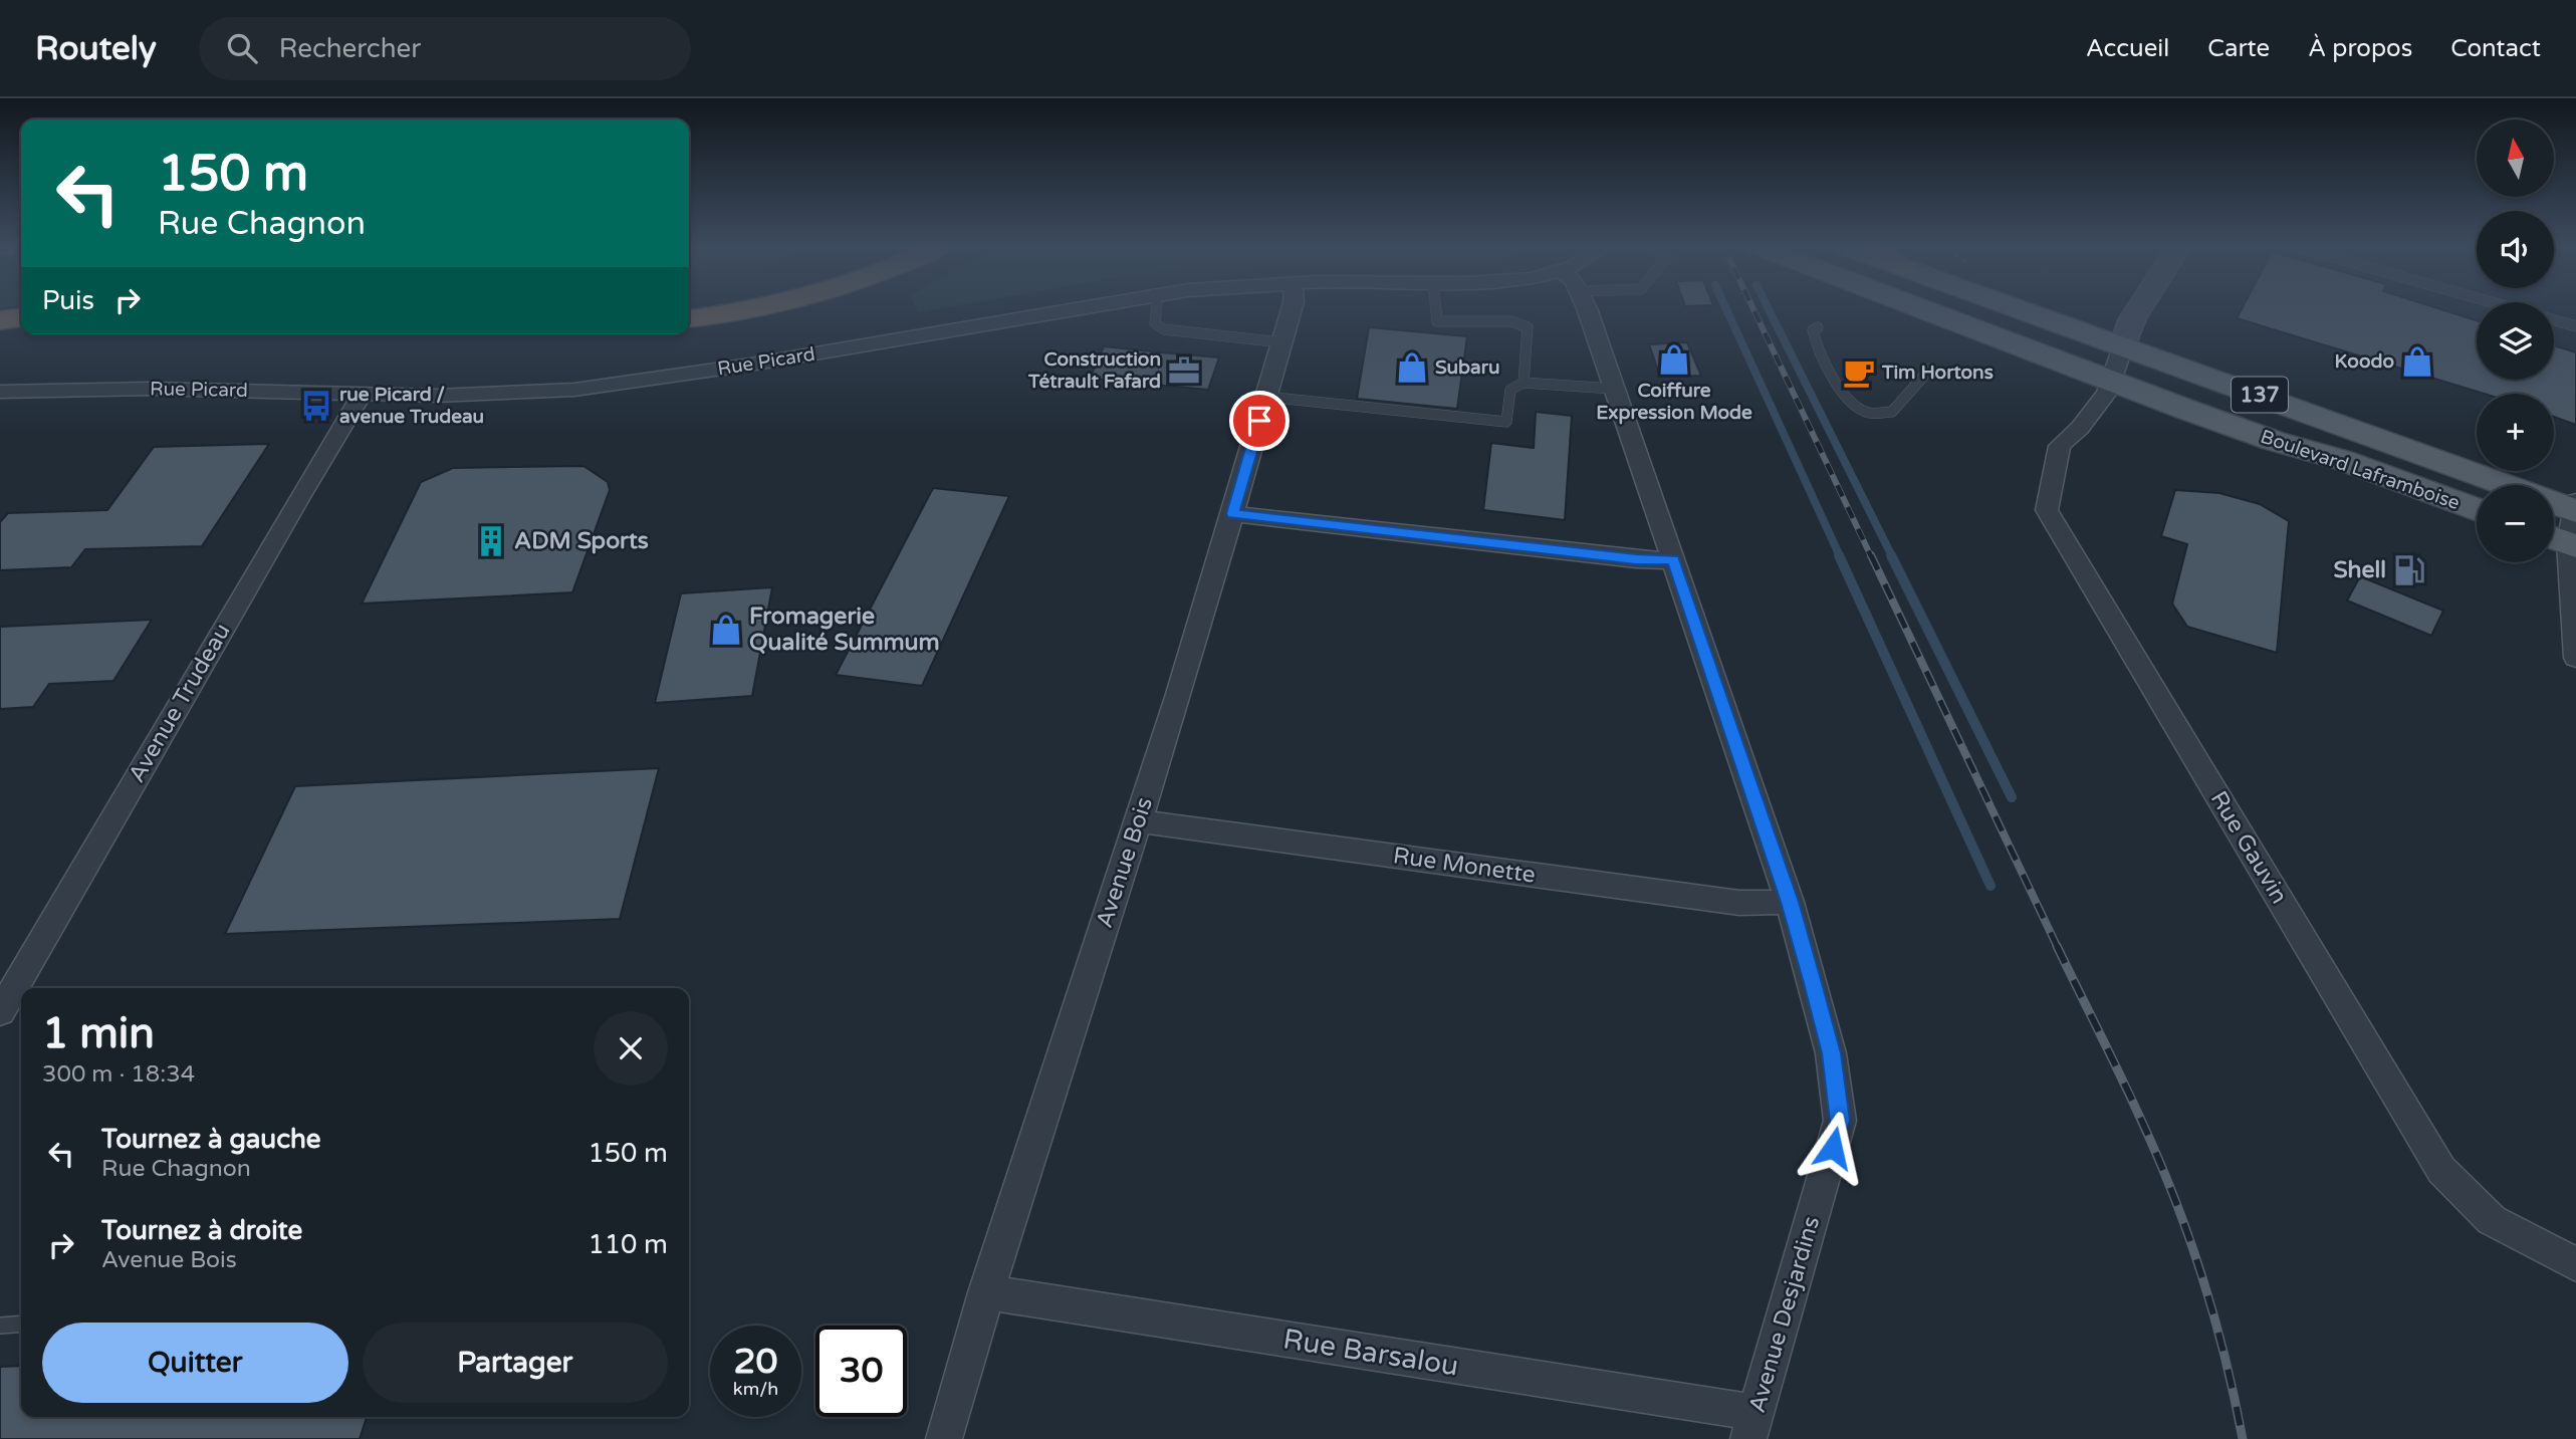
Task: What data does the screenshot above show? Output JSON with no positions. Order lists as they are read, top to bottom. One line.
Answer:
{"streets":{"main road":["137","Boulevard Laframboise"],"street":["Rue Picard","Avenue Trudeau","Rue Gauvin","Avenue Bois","Rue Monette","Avenue Desjardins","Rue Barsalou"]},"crossings":[["Rue Picard","Avenue Trudeau"],["Boulevard Laframboise","Rue Gauvin"],["Avenue Bois","Rue Monette"],["Avenue Bois","Rue Barsalou"],["Rue Monette","Avenue Desjardins"],["Avenue Desjardins","Rue Barsalou"]],"places":{"shop":["Coiffure Expression Mode","Koodo","Subaru","Fromagerie Qualité Summum"],"office":["Construction Tétrault Fafard"],"cafe":["Tim Hortons"],"bus stop":["rue Picard / avenue Trudeau"],"building":["ADM Sports"],"fuel station":["Shell"]},"north":"top","page":{"header":"Routely","search":"Rechercher","nav":["Accueil","Carte","À propos","Contact"],"map_buttons":["+","−"],"turn":["150 m","Rue Chagnon"],"then":"Puis","heading":["1 min","300 m · 18:34"],"list":[{"name":"Tournez à gauche","note":"Rue Chagnon","value":"150 m"},{"name":"Tournez à droite","note":"Avenue Bois","value":"110 m"}],"buttons":["Quitter","Partager"],"speed":"20 km/h","limit":"30"}}
